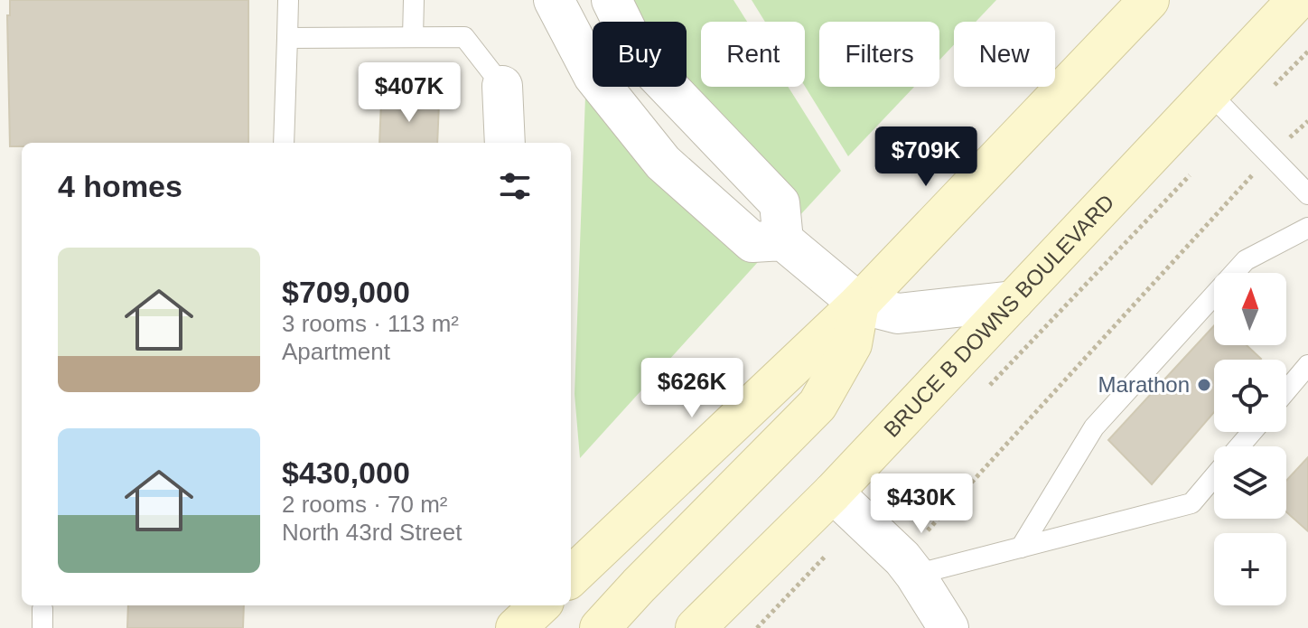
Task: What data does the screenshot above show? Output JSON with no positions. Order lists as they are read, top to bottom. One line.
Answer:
{"streets":{"main road":["BRUCE B DOWNS BOULEVARD"]},"places":["Marathon"],"north":"top","page":{"chip":["Buy","Rent","Filters","New"],"price":["$407K","$709K","$626K","$430K"],"heading":"4 homes","list":[{"name":"$709,000","note":"3 rooms · 113 m² · Apartment"},{"name":"$430,000","note":"2 rooms · 70 m² · North 43rd Street"}],"map_buttons":"+"}}
